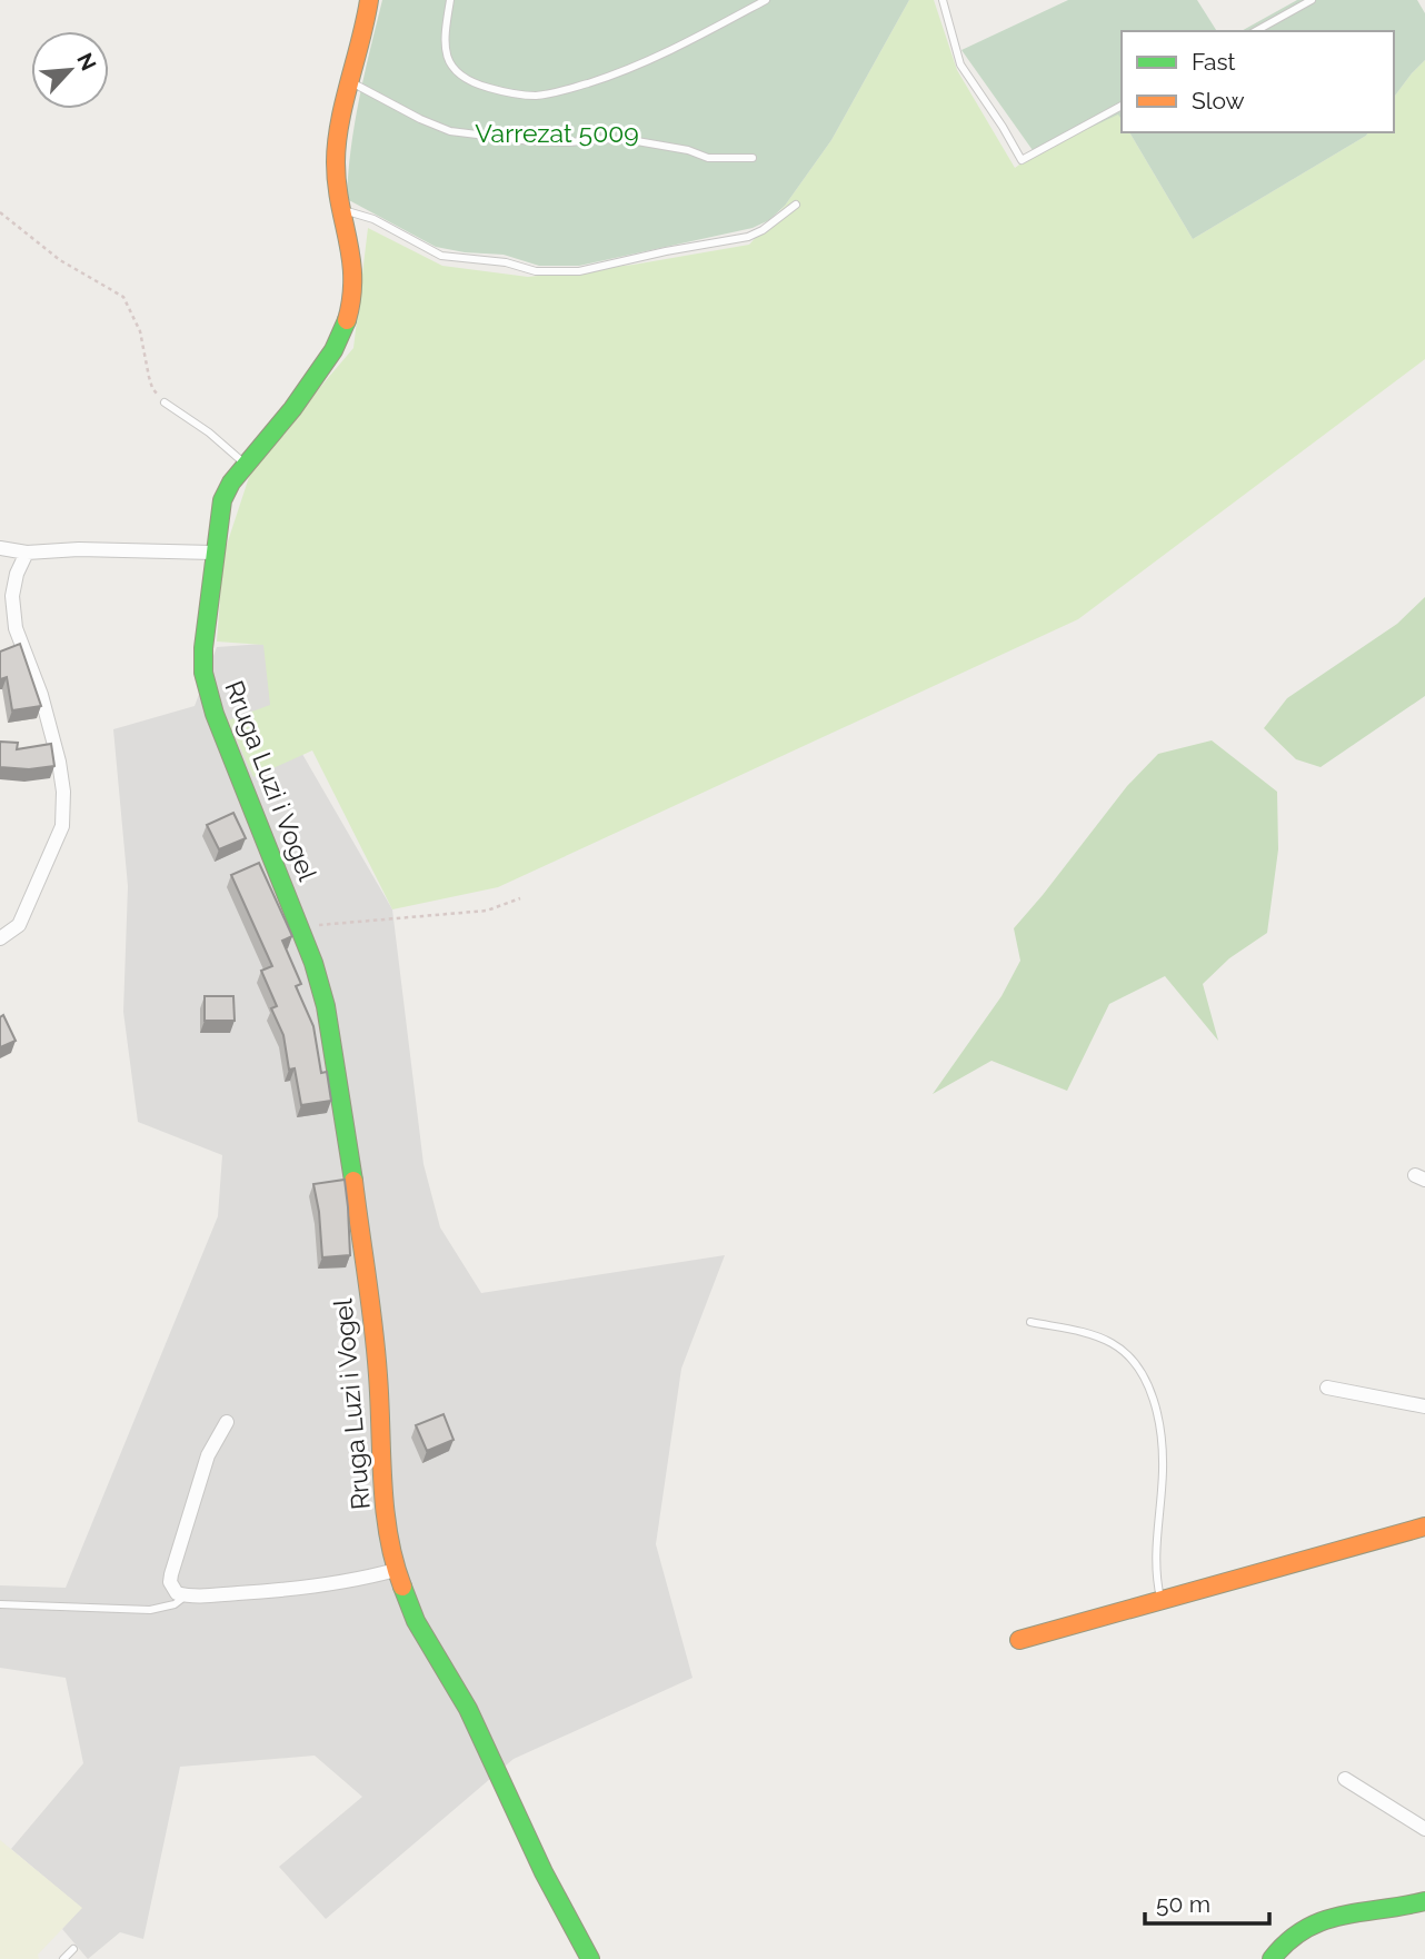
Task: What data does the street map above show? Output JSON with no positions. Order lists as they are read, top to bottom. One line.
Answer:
{"streets":{"street":["Rruga Luzi i Vogel"]},"parks":["Varrezat 5009"],"legend":["Fast","Slow"],"scale_bar":"50 m","north":"top right"}
